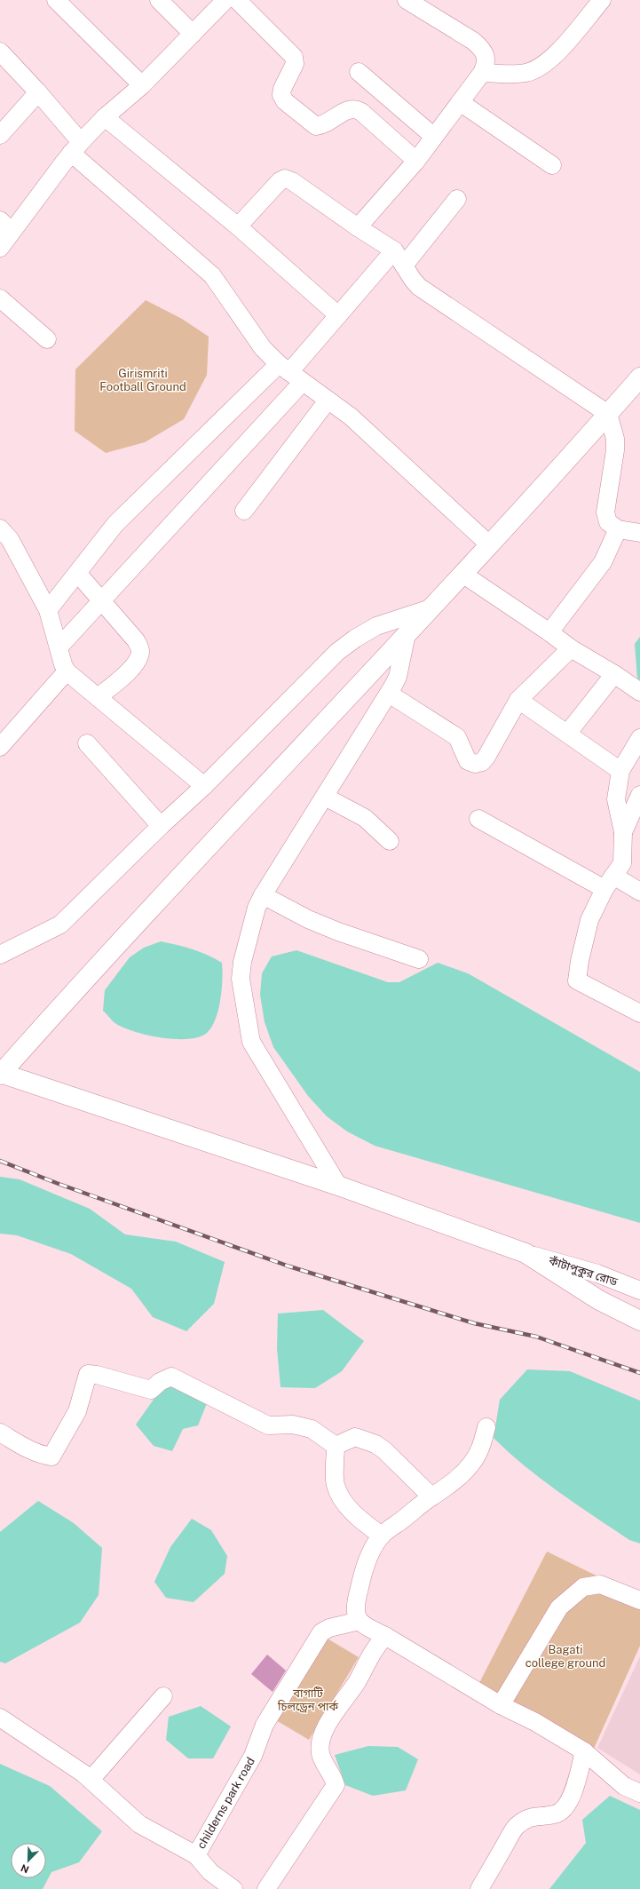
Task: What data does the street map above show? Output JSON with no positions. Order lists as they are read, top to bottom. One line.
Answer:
{"streets":{"street":["কাঁটাপুকুর রোড","childerns park road"]},"parks":["Girismriti Football Ground","Bagati college ground","বাগাটি চিলড্রেন পার্ক"],"north":"bottom left"}
